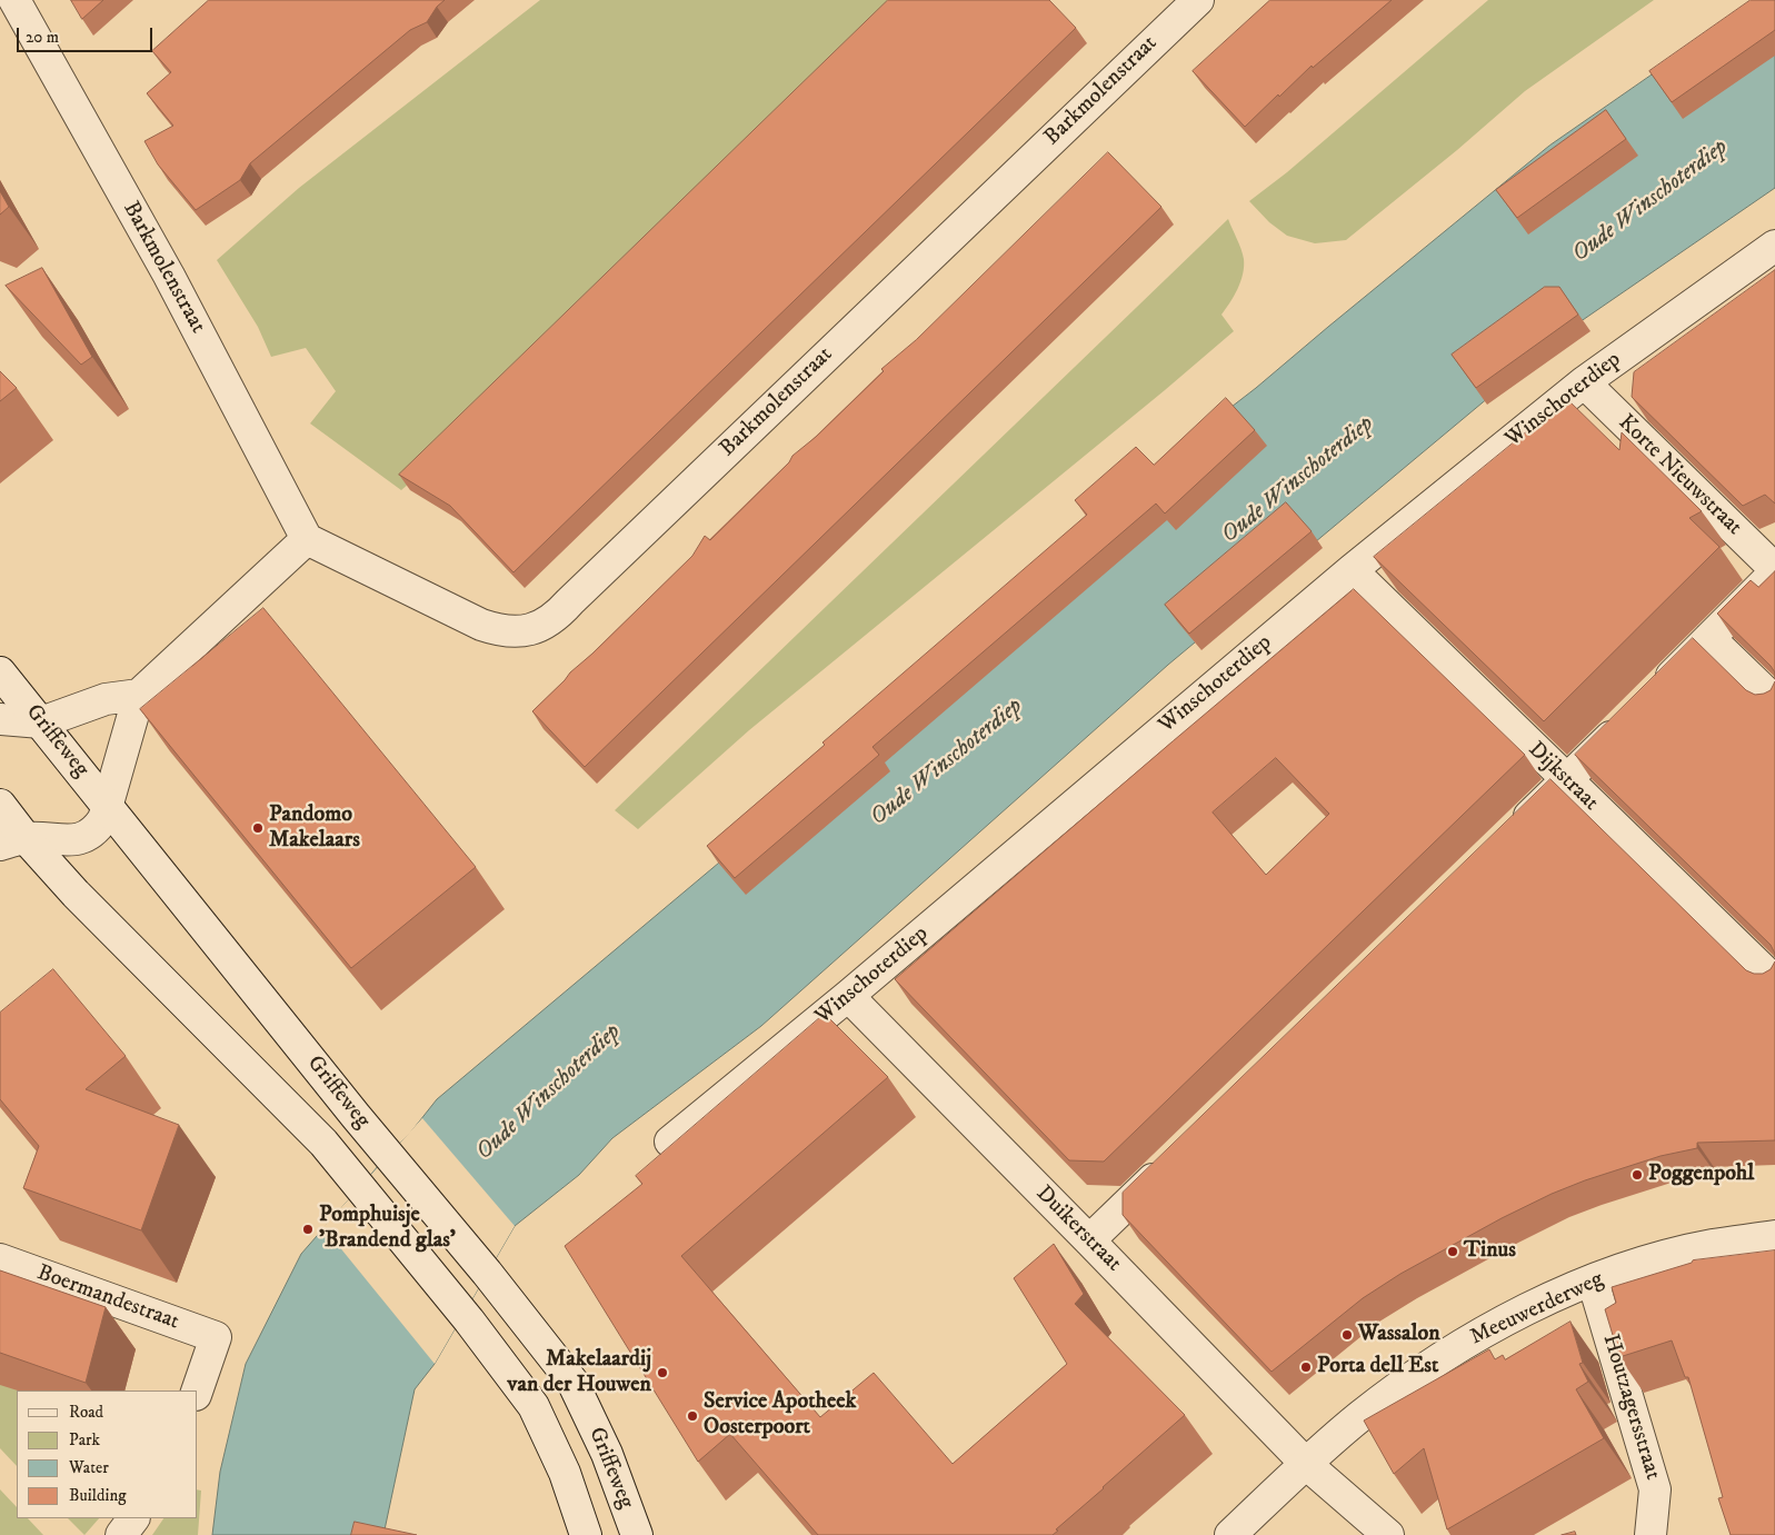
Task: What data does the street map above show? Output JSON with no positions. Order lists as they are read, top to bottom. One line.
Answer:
{"streets":{"street":["Barkmolenstraat","Winschoterdiep","Korte Nieuwstraat","Griffeweg","Dijkstraat","Duikerstraat","Boermandestraat","Meeuwerderweg","Houtzagersstraat"]},"crossings":[["Winschoterdiep","Korte Nieuwstraat"],["Winschoterdiep","Dijkstraat"],["Winschoterdiep","Duikerstraat"],["Duikerstraat","Meeuwerderweg"],["Meeuwerderweg","Houtzagersstraat"]],"water":["Oude Winschoterdiep"],"places":["Pandomo Makelaars","Poggenpohl","Pomphuisje 'Brandend glas'","Tinus","Wassalon","Porta dell Est","Makelaardij van der Houwen","Service Apotheek Oosterpoort"],"legend":["Road","Park","Water","Building"],"scale_bar":"20 m"}
